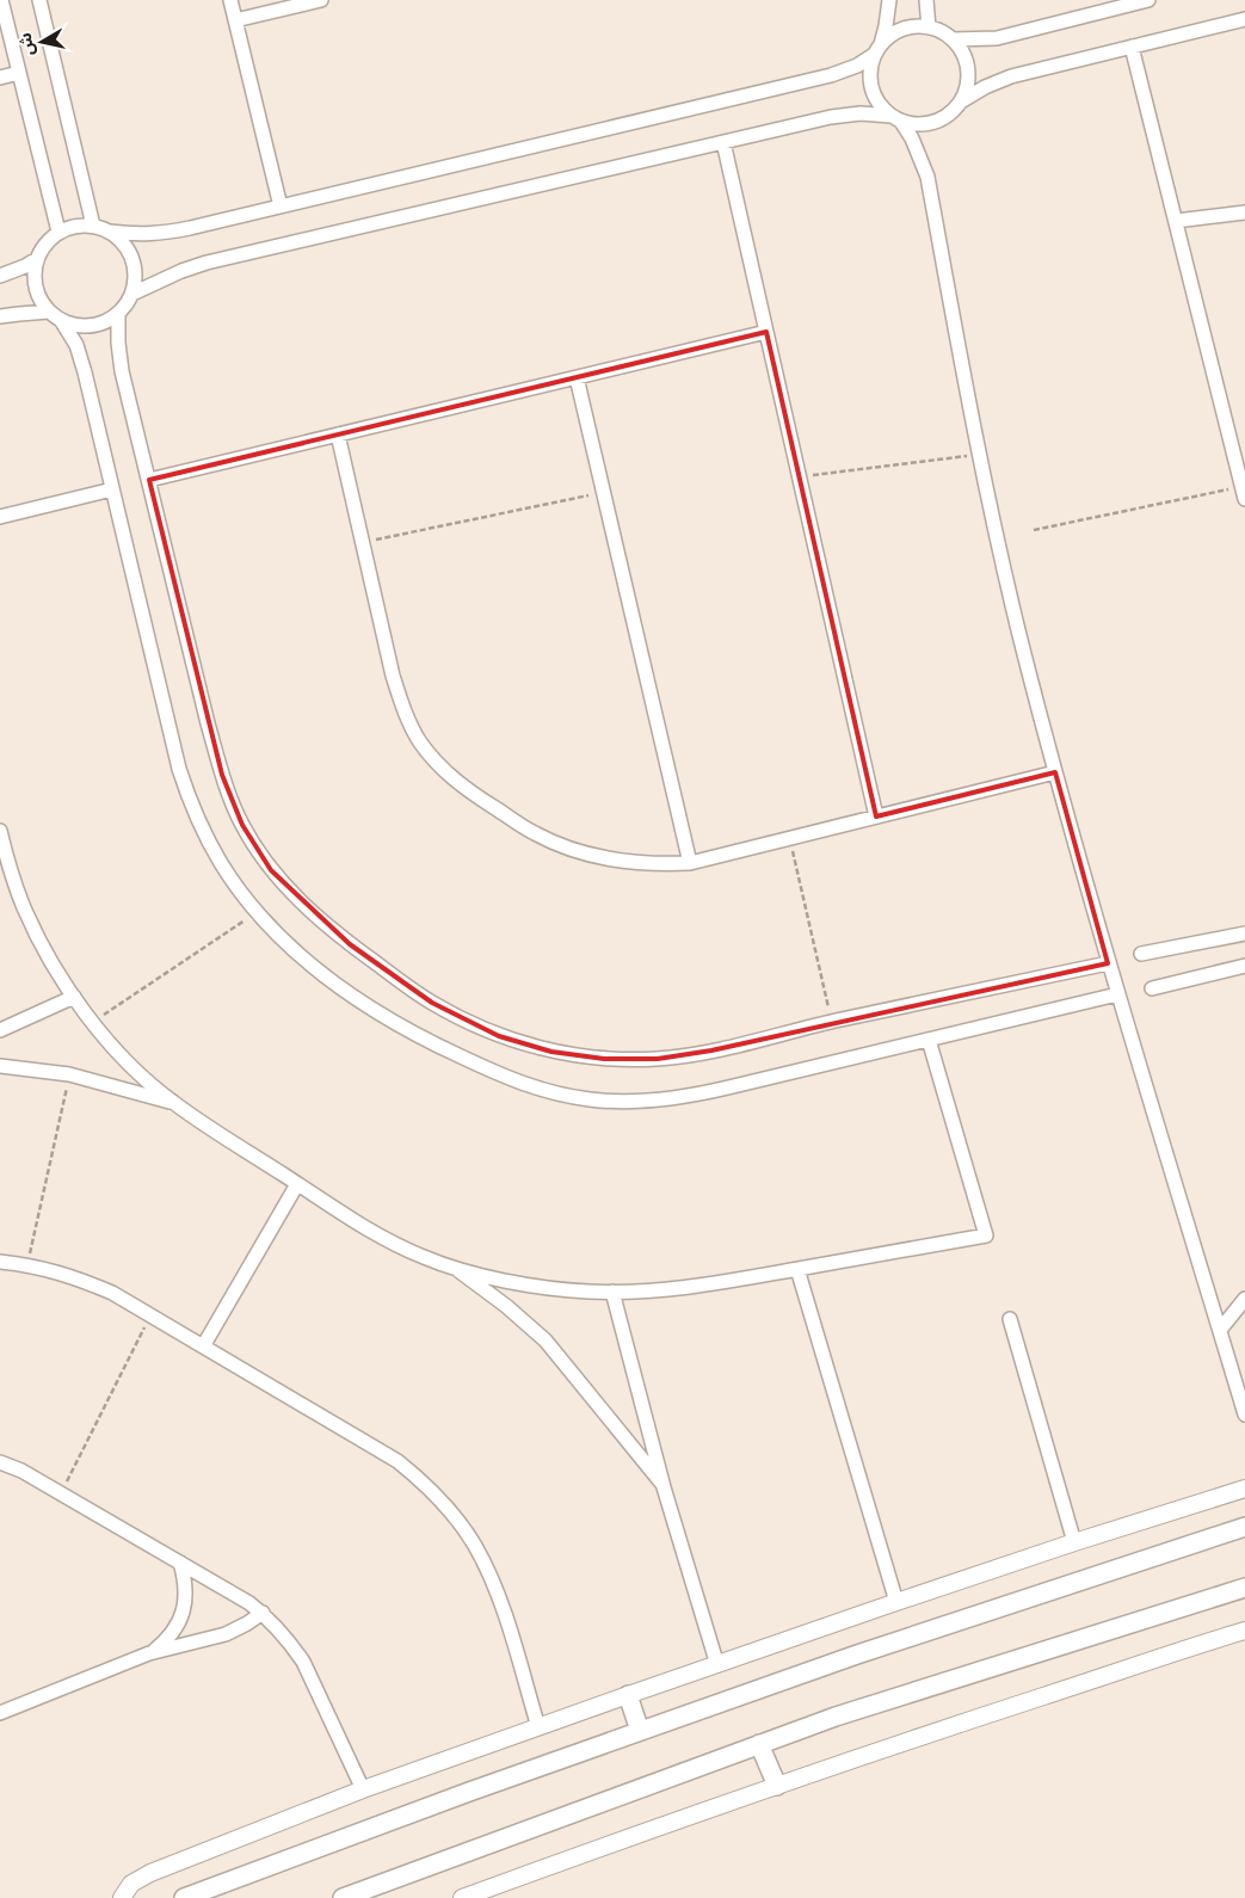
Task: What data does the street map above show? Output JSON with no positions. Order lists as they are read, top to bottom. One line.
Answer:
{"north":"left"}
